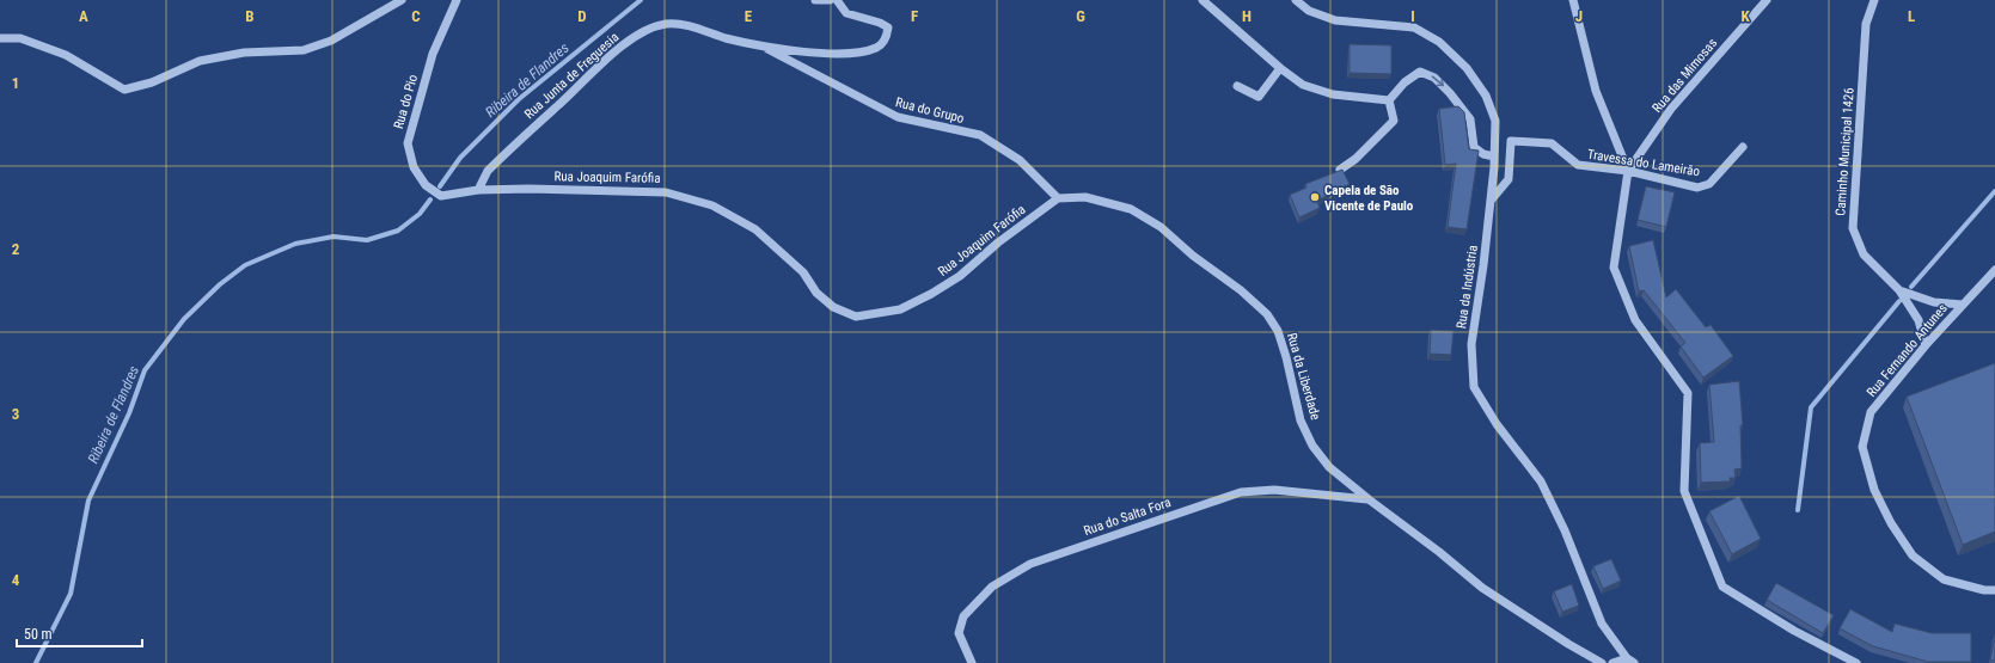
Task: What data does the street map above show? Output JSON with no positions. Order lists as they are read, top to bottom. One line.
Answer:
{"streets":{"street":["Rua Junta de Freguesia","Rua das Mimosas","Rua do Pio","Rua do Grupo","Caminho Municipal 1426","Travessa do Lameirão","Rua Joaquim Farófia","Rua da Indústria","Rua Fernando Antunes","Rua da Liberdade","Rua do Salta Fora"]},"crossings":[["Rua Junta de Freguesia","Rua do Pio"],["Rua Junta de Freguesia","Rua do Grupo"],["Rua Junta de Freguesia","Rua Joaquim Farófia"],["Rua das Mimosas","Travessa do Lameirão"],["Rua do Pio","Rua Joaquim Farófia"],["Rua do Grupo","Rua Joaquim Farófia"],["Rua do Grupo","Rua da Liberdade"],["Caminho Municipal 1426","Rua Fernando Antunes"],["Travessa do Lameirão","Rua da Indústria"],["Rua Joaquim Farófia","Rua da Liberdade"],["Rua da Liberdade","Rua do Salta Fora"]],"water":["Ribeira de Flandres"],"places":["Capela de São Vicente de Paulo"],"scale_bar":"50 m","grid":{"columns":["A","B","C","D","E","F","G","H","I","J","K","L"],"rows":["1","2","3","4"]}}
